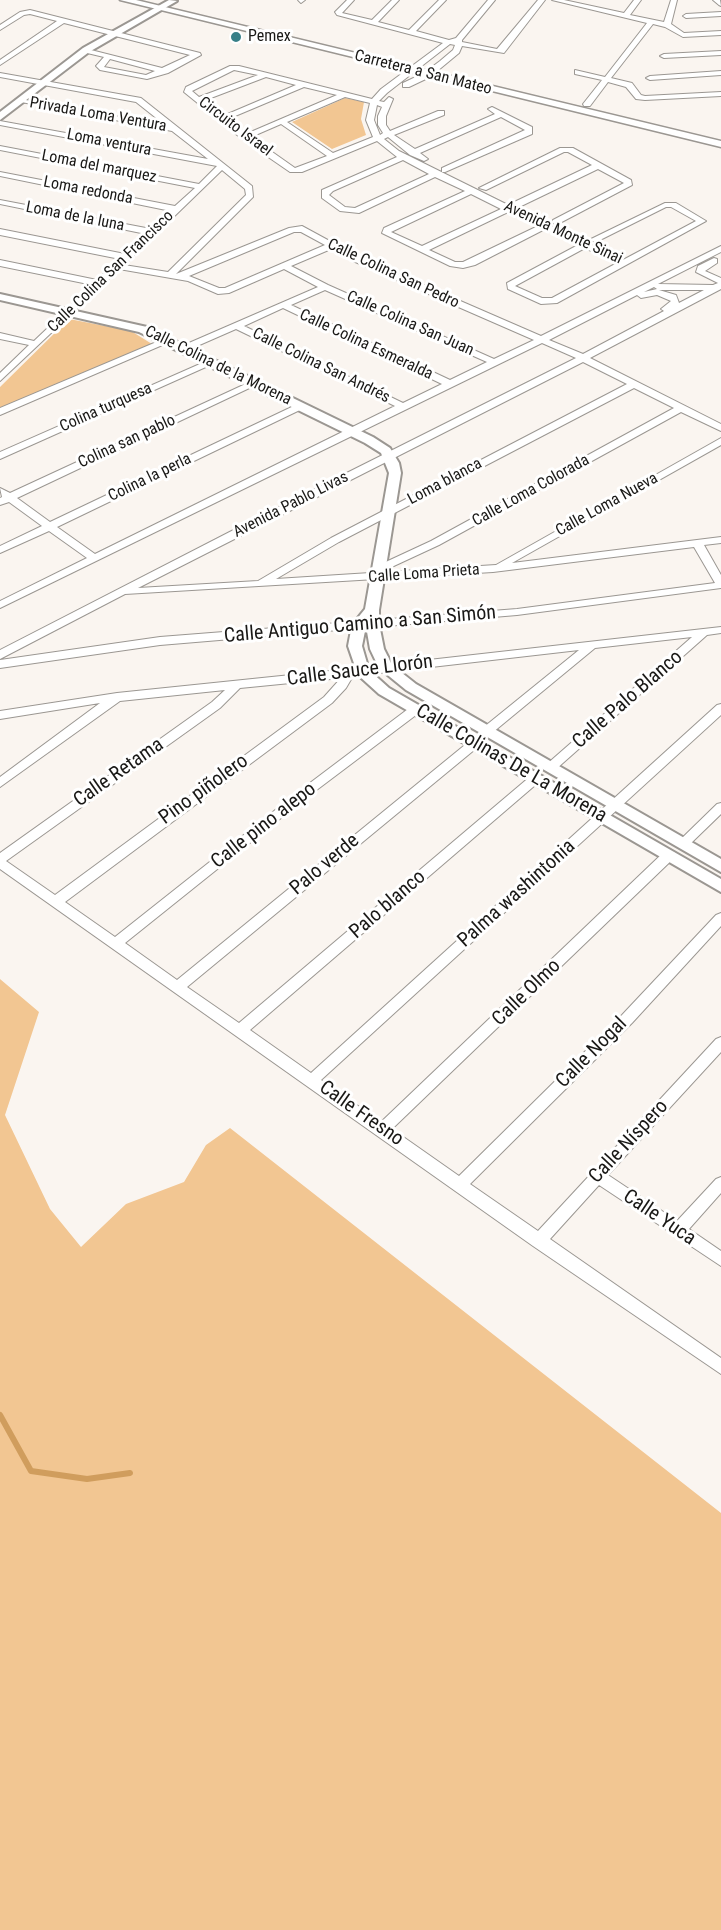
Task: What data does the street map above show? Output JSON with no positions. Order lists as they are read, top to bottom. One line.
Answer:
{"streets":{"main road":["Carretera a San Mateo"],"street":["Privada Loma Ventura","Circuito Israel","Loma ventura","Loma del marquez","Loma redonda","Loma de la luna","Avenida Monte Sinai","Calle Colina San Francisco","Calle Colina San Pedro","Calle Colina San Juan","Calle Colina Esmeralda","Calle Colina de la Morena","Calle Colina San Andrés","Colina turquesa","Colina san pablo","Colina la perla","Loma blanca","Calle Loma Colorada","Avenida Pablo Livas","Calle Loma Nueva","Calle Loma Prieta","Calle Antiguo Camino a San Simón","Calle Sauce Llorón","Calle Palo Blanco","Calle Colinas De La Morena","Calle Retama","Pino piñolero","Calle pino alepo","Palo verde","Palma washintonia","Palo blanco","Calle Olmo","Calle Nogal","Calle Fresno","Calle Níspero","Calle Yuca"]},"crossings":[["Circuito Israel","Avenida Monte Sinai"],["Loma ventura","Calle Colina San Francisco"],["Loma del marquez","Calle Colina San Francisco"],["Loma redonda","Calle Colina San Francisco"],["Loma de la luna","Calle Colina San Francisco"],["Calle Colina San Francisco","Calle Colina de la Morena"],["Calle Colina San Pedro","Loma blanca"],["Calle Colina San Pedro","Calle Loma Colorada"],["Calle Colina San Pedro","Avenida Pablo Livas"],["Calle Colina San Juan","Calle Colina Esmeralda"],["Calle Colina San Juan","Calle Colina de la Morena"],["Calle Colina San Juan","Calle Colina San Andrés"],["Calle Colina San Juan","Avenida Pablo Livas"],["Calle Colina Esmeralda","Avenida Pablo Livas"],["Calle Colina de la Morena","Colina turquesa"],["Calle Colina de la Morena","Colina san pablo"],["Calle Colina de la Morena","Colina la perla"],["Calle Colina de la Morena","Avenida Pablo Livas"],["Calle Colina San Andrés","Avenida Pablo Livas"],["Loma blanca","Calle Loma Prieta"],["Calle Loma Colorada","Calle Loma Prieta"],["Avenida Pablo Livas","Calle Loma Prieta"],["Calle Loma Nueva","Calle Loma Prieta"],["Calle Sauce Llorón","Calle Palo Blanco"],["Calle Sauce Llorón","Calle Colinas De La Morena"],["Calle Sauce Llorón","Calle Retama"],["Calle Sauce Llorón","Pino piñolero"],["Calle Palo Blanco","Calle Colinas De La Morena"],["Calle Colinas De La Morena","Pino piñolero"],["Calle Colinas De La Morena","Calle pino alepo"],["Calle Colinas De La Morena","Palo verde"],["Calle Colinas De La Morena","Palma washintonia"],["Calle Colinas De La Morena","Palo blanco"],["Calle Colinas De La Morena","Calle Olmo"],["Pino piñolero","Calle Fresno"],["Calle pino alepo","Calle Fresno"],["Palo verde","Calle Fresno"],["Palma washintonia","Calle Fresno"],["Palo blanco","Calle Fresno"],["Calle Olmo","Calle Fresno"],["Calle Nogal","Calle Fresno"],["Calle Fresno","Calle Níspero"],["Calle Níspero","Calle Yuca"]],"places":["Pemex"]}
